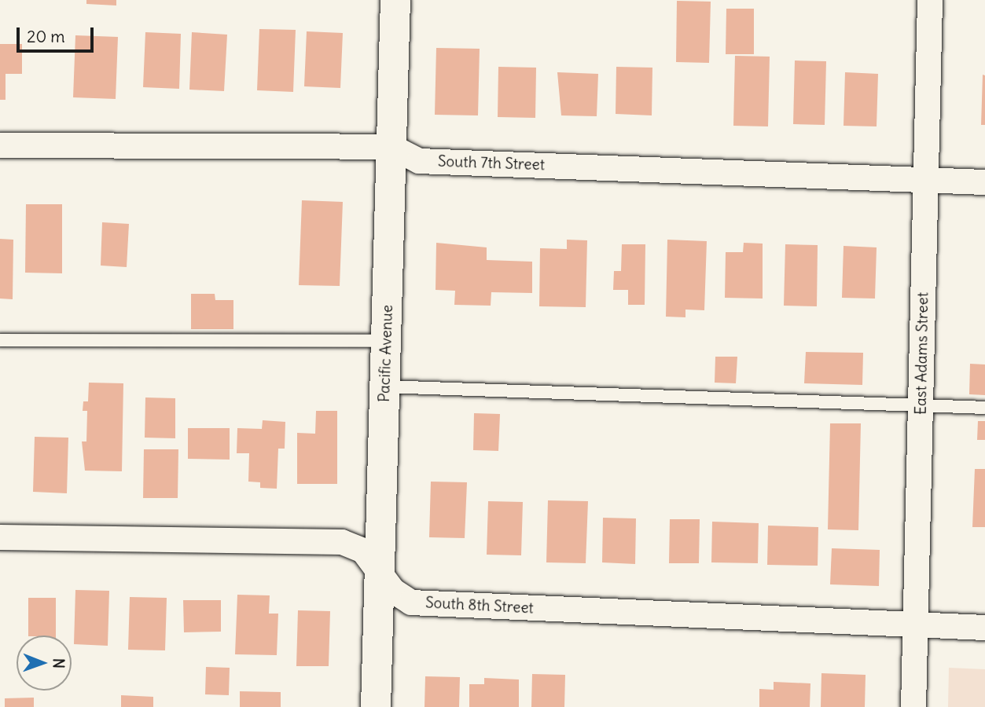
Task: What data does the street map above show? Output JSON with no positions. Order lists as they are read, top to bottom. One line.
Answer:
{"streets":{"street":["South 7th Street","Pacific Avenue","East Adams Street","South 8th Street"]},"crossings":[["South 7th Street","Pacific Avenue"],["South 7th Street","East Adams Street"],["Pacific Avenue","South 8th Street"],["East Adams Street","South 8th Street"]],"scale_bar":"20 m","north":"right"}
